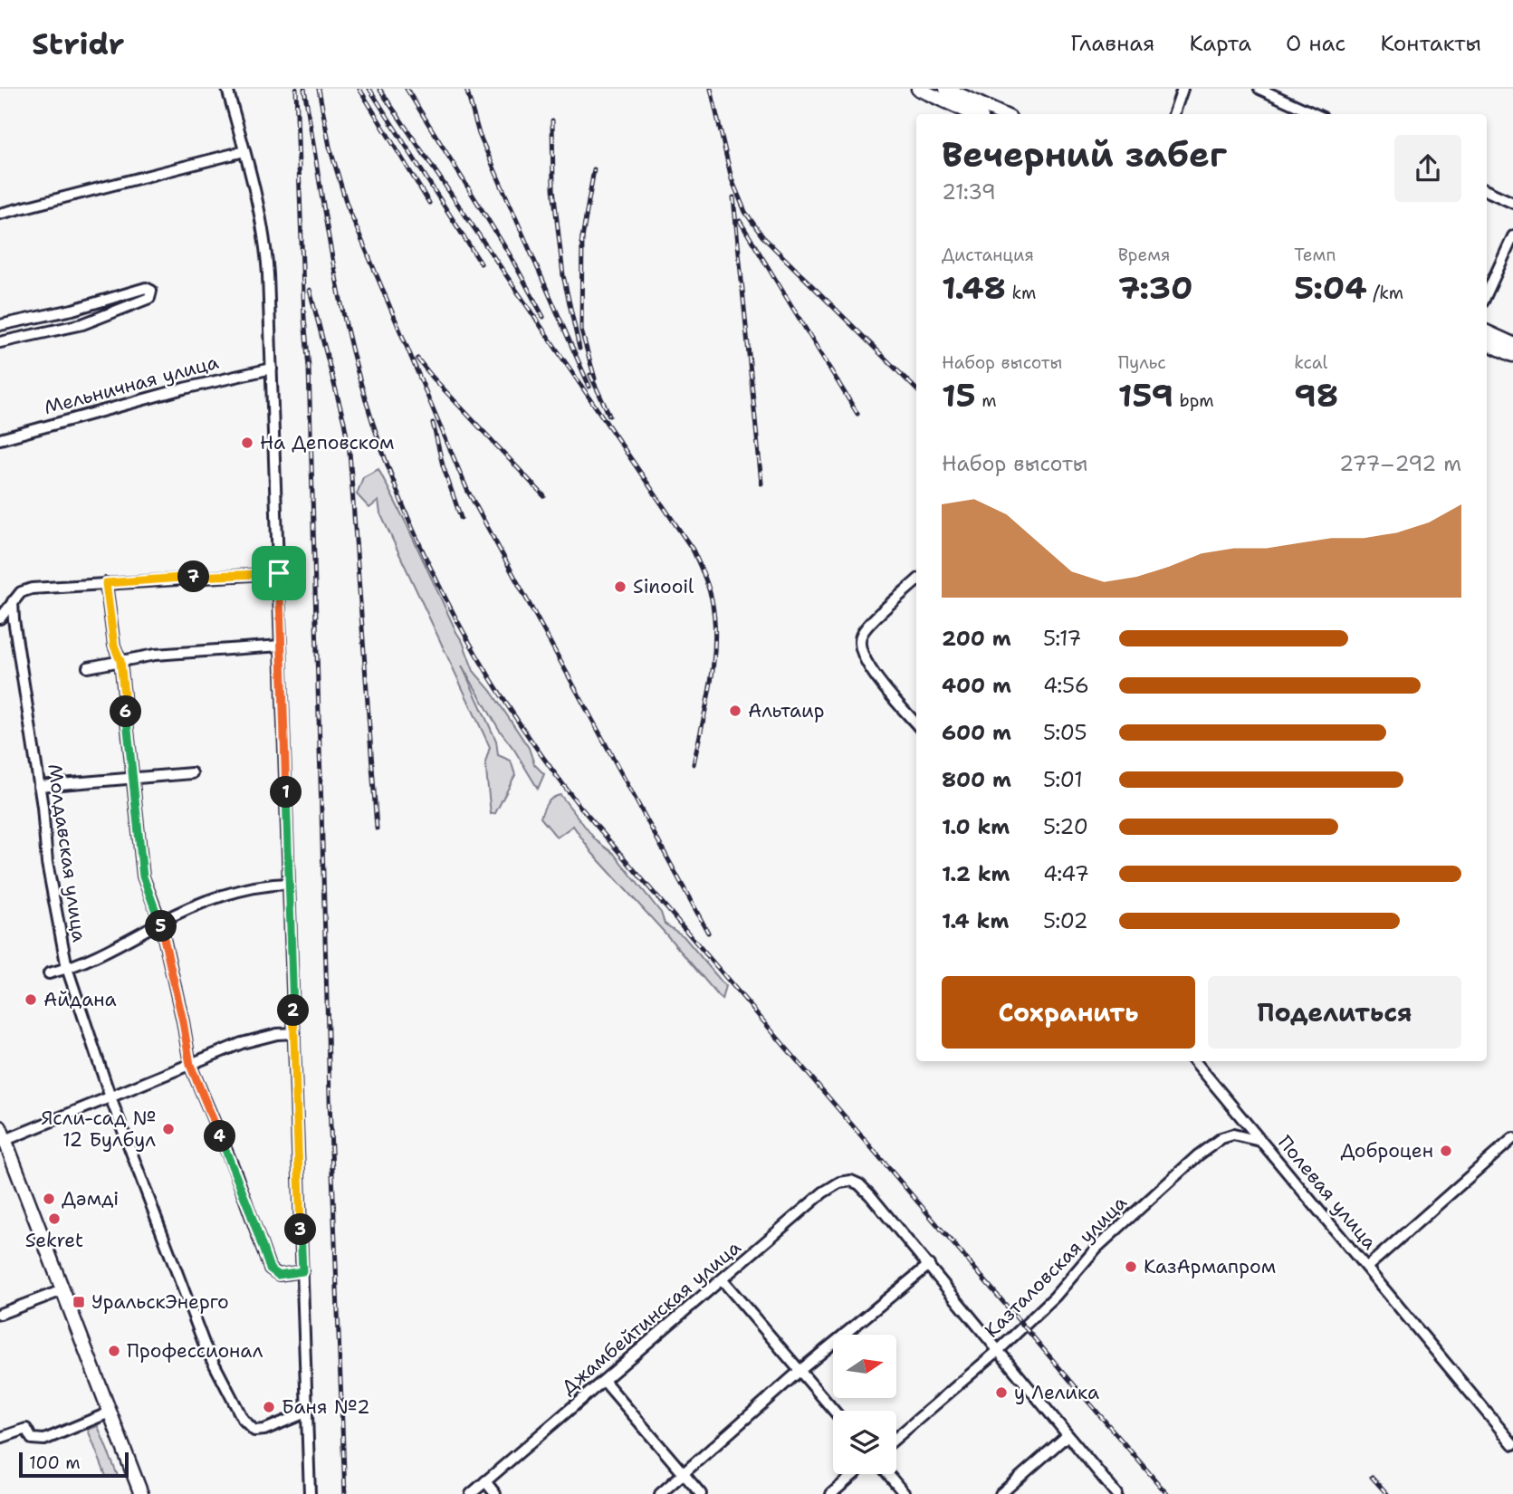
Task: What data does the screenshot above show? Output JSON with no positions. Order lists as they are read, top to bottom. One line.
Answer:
{"streets":{"street":["Мельничная улица","Молдавская улица","Полевая улица","Казталовская улица","Джамбейтинская улица"]},"crossings":[["Полевая улица","Казталовская улица"]],"places":{"other":["На Деповском","Sinooil","Альтаир","Айдана","Ясли-сад № 12 Булбул","Доброцен","Дəмді","Sekret","КазАрмапром","Профессионал","у Лелика","Баня №2"],"transit":["УральскЭнерго"]},"scale_bar":"100 m","north":"right","page":{"header":"Stridr","nav":["Главная","Карта","О нас","Контакты"],"heading":["Вечерний забег","21:39"],"stats":[["Дистанция","1.48 km"],["Время","7:30"],["Темп","5:04 /km"],["Набор высоты","15 m"],["Пульс","159 bpm"],["kcal","98"]],"chart":["Набор высоты","277–292 m"],"pins":["7","6","1","5","2","4","3"],"list":[{"name":"200 m","note":"5:17"},{"name":"400 m","note":"4:56"},{"name":"600 m","note":"5:05"},{"name":"800 m","note":"5:01"},{"name":"1.0 km","note":"5:20"},{"name":"1.2 km","note":"4:47"},{"name":"1.4 km","note":"5:02"}],"buttons":["Сохранить","Поделиться"],"scale":"100 m"}}
